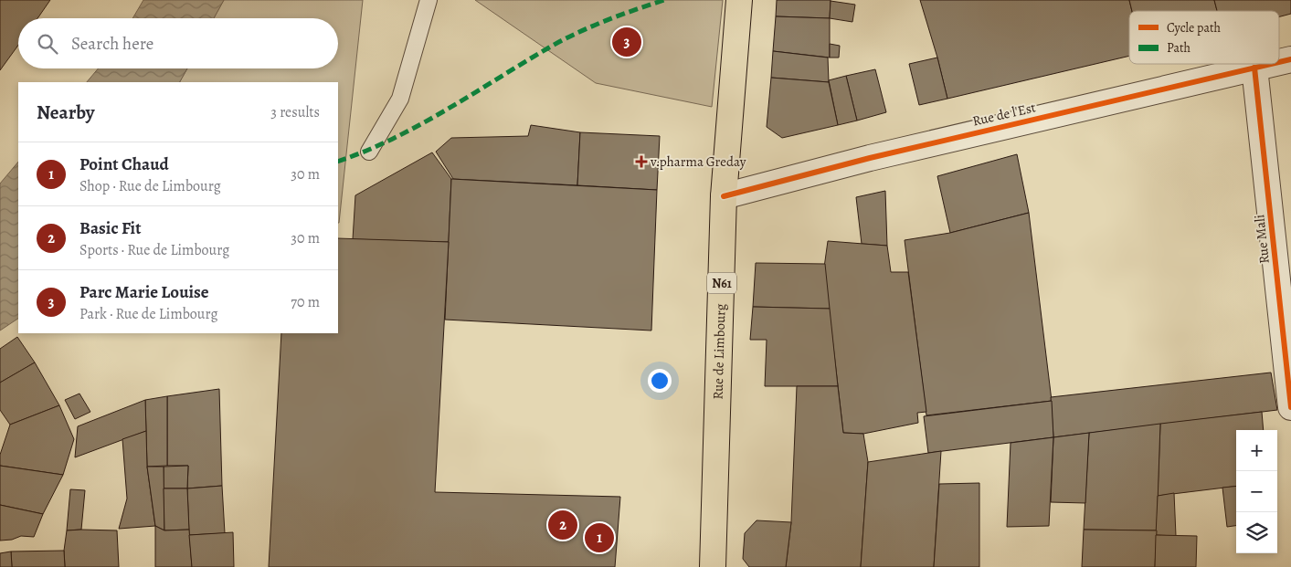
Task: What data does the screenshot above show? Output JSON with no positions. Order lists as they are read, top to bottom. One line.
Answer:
{"streets":{"main road":["N61","Rue de Limbourg"],"street":["Rue de l'Est","Rue Mali"]},"crossings":[["Rue de l'Est","Rue Mali"],["Rue de l'Est","Rue de Limbourg"]],"places":{"health":["v.pharma Greday"]},"legend":["Cycle path","Path"],"page":{"search":"Search here","pins":["3","2","1"],"heading":["Nearby","3 results"],"list":[{"mark":"1","name":"Point Chaud","note":"Shop · Rue de Limbourg","value":"30 m"},{"mark":"2","name":"Basic Fit","note":"Sports · Rue de Limbourg","value":"30 m"},{"mark":"3","name":"Parc Marie Louise","note":"Park · Rue de Limbourg","value":"70 m"}],"map_buttons":["+","−"]}}
